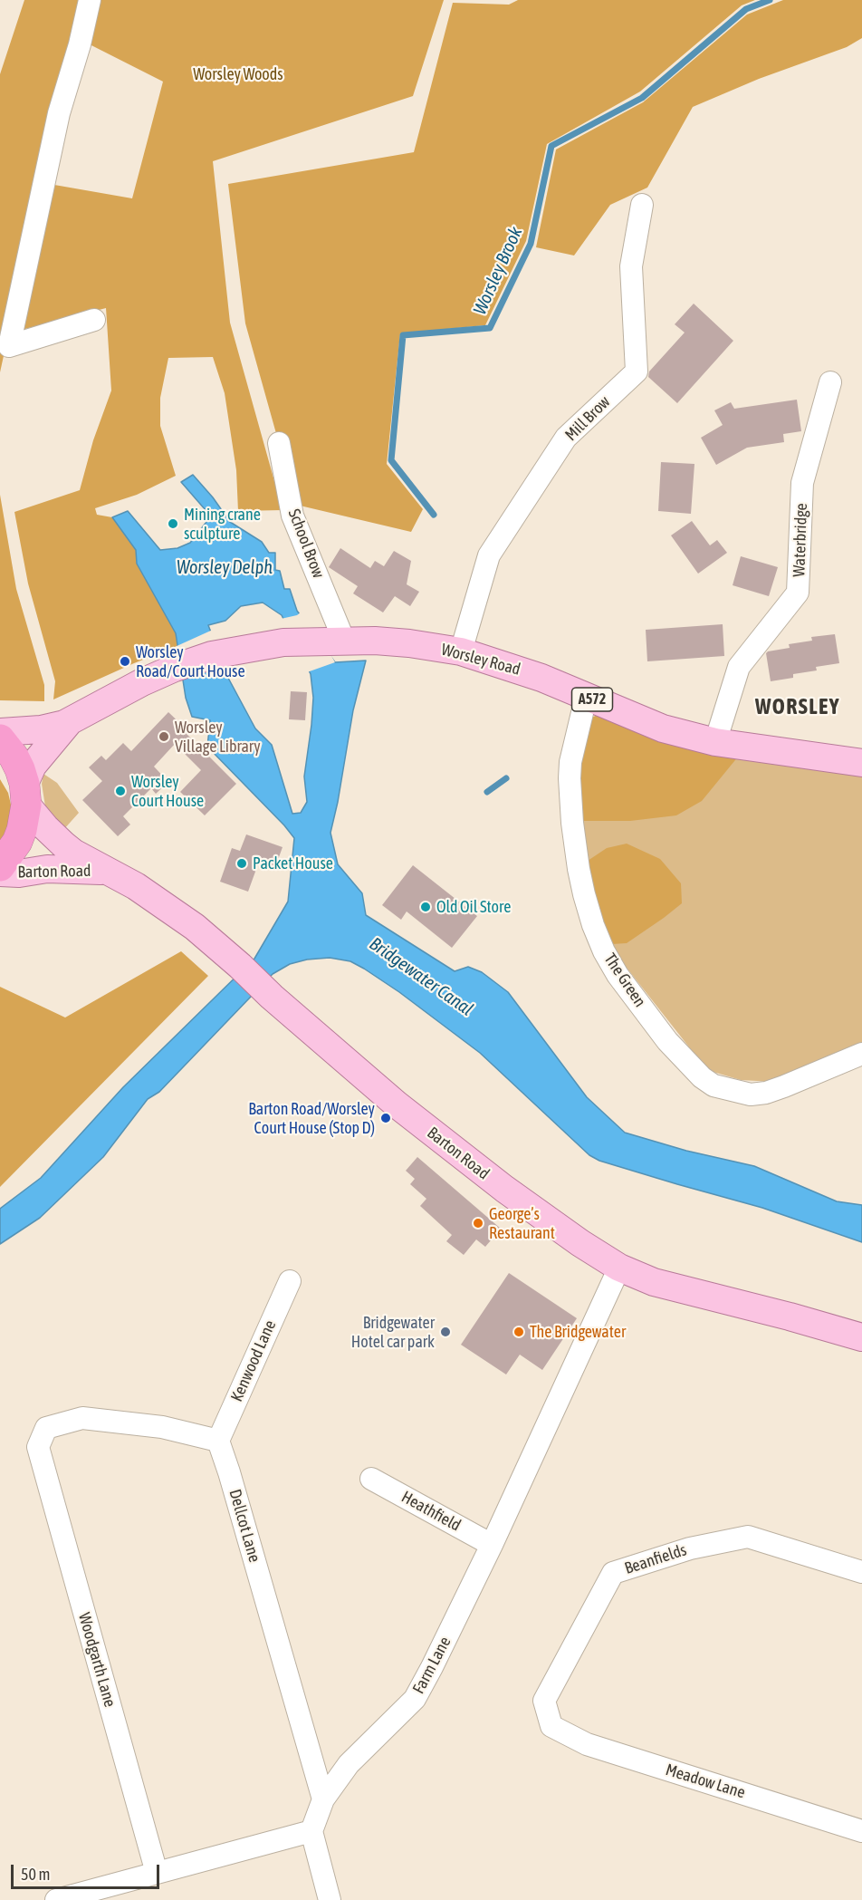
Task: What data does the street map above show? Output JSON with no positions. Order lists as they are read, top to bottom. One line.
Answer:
{"streets":{"highway":["A572"],"main road":["Worsley Road","Barton Road"],"street":["Mill Brow","Waterbridge","School Brow","The Green","Kenwood Lane","Heathfield","Dellcot Lane","Beanfields","Woodgarth Lane","Farm Lane","Meadow Lane"]},"crossings":[["Mill Brow","Worsley Road"],["Waterbridge","Worsley Road"],["School Brow","Worsley Road"],["Worsley Road","A572"],["Worsley Road","Barton Road"],["Worsley Road","The Green"],["A572","Barton Road"],["Barton Road","Farm Lane"],["Kenwood Lane","Dellcot Lane"],["Kenwood Lane","Woodgarth Lane"],["Heathfield","Farm Lane"],["Dellcot Lane","Woodgarth Lane"],["Dellcot Lane","Farm Lane"],["Beanfields","Meadow Lane"]],"districts":["WORSLEY"],"water":["Worsley Brook","Worsley Delph","Bridgewater Canal"],"parks":["Worsley Woods"],"places":["Mining crane sculpture","Worsley Road/Court House","Worsley Village Library","Worsley Court House","Packet House","Old Oil Store","Barton Road/Worsley Court House (Stop D)","George’s Restaurant","Bridgewater Hotel car park","The Bridgewater"],"scale_bar":"50 m"}
